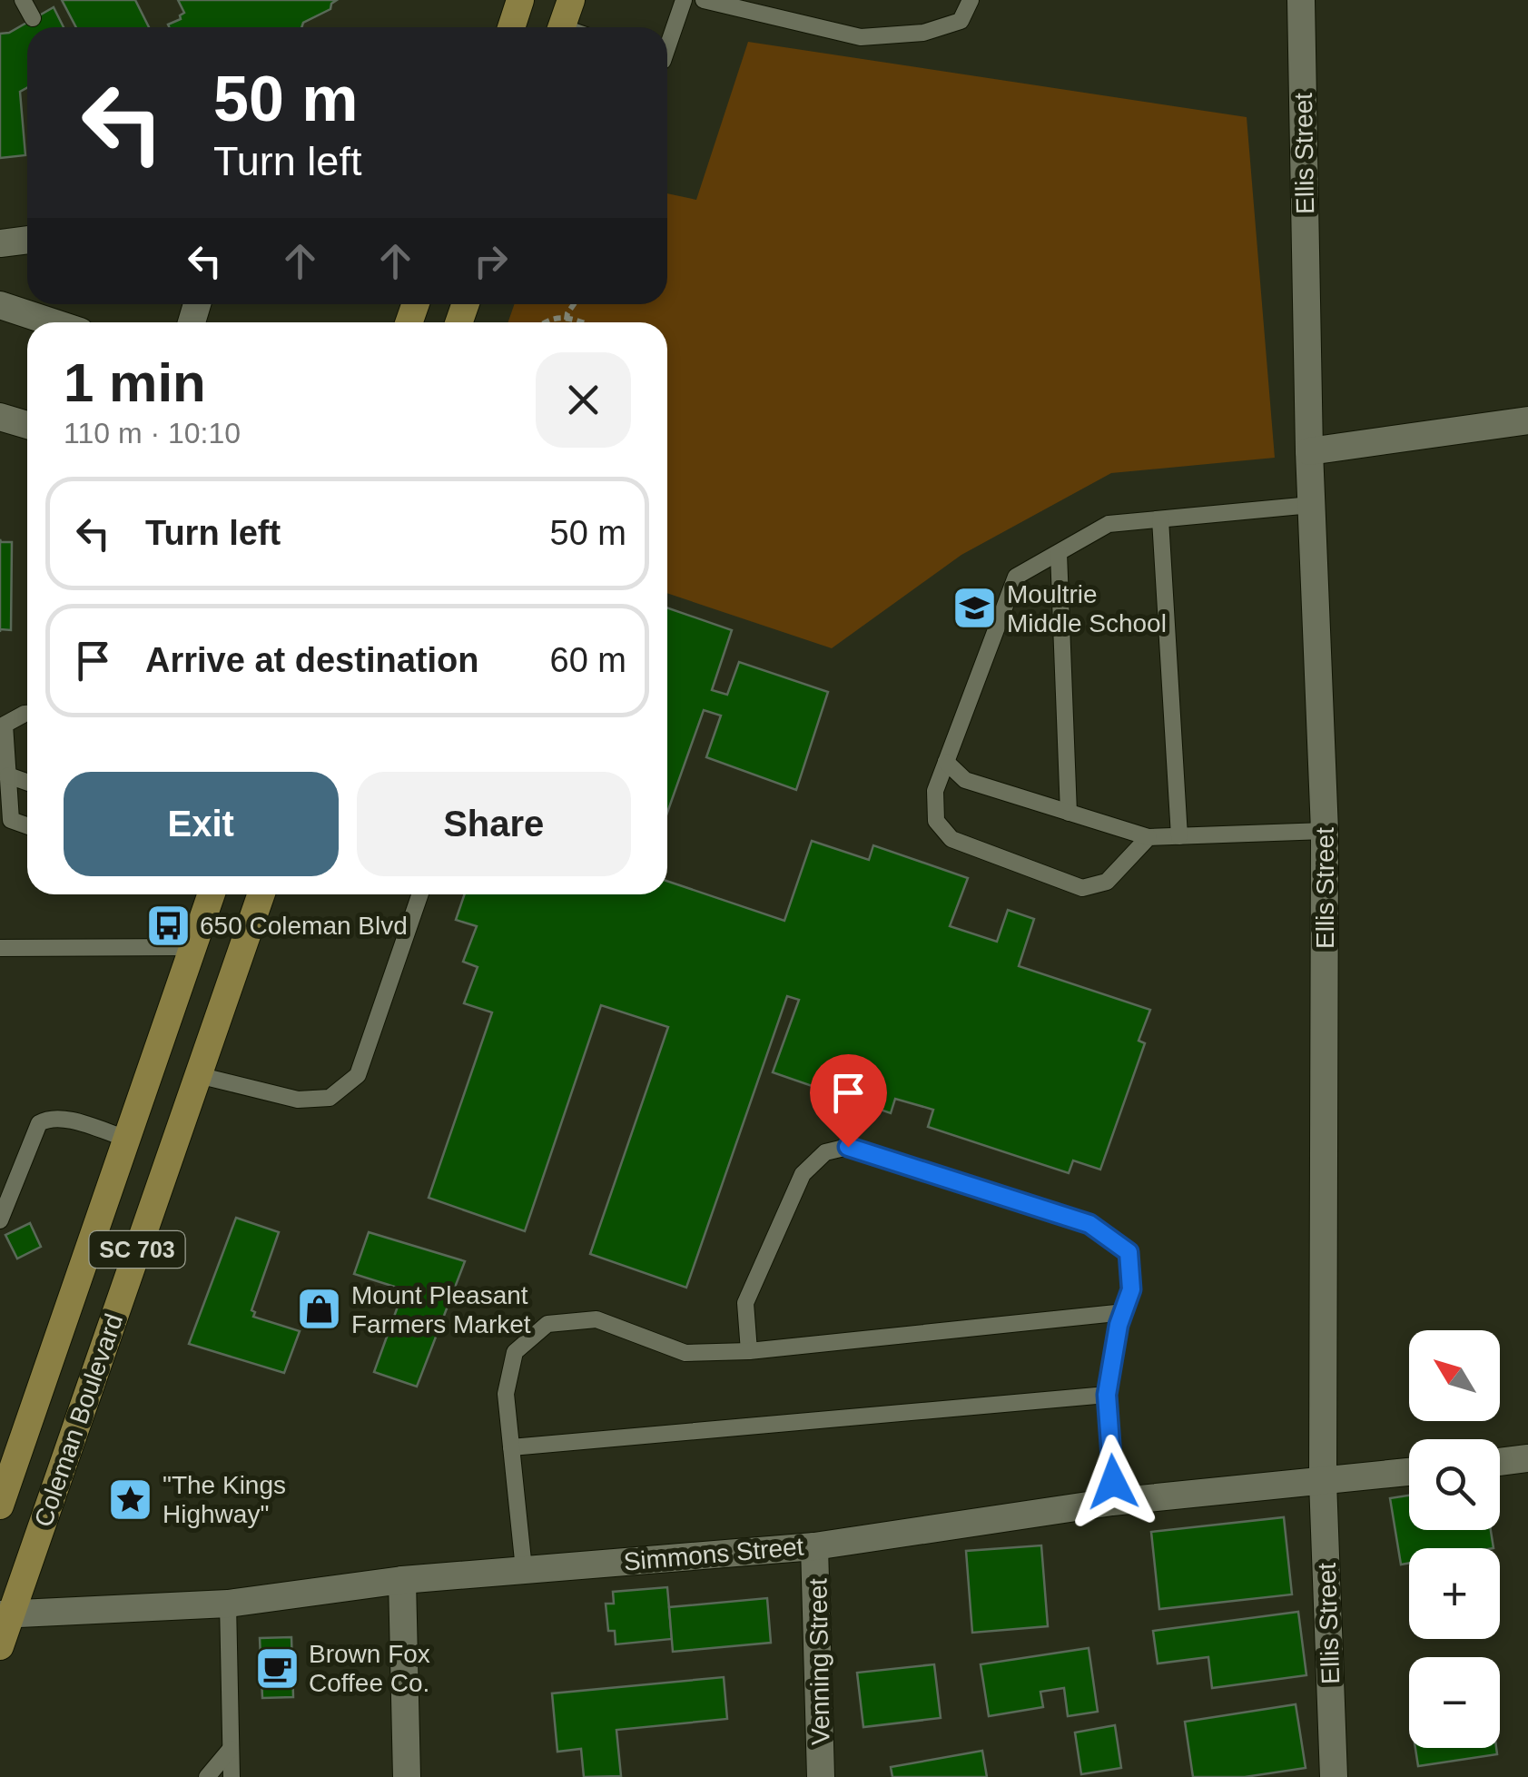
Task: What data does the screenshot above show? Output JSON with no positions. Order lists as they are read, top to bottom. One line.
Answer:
{"streets":{"main road":["SC 703","Coleman Boulevard"],"street":["Ellis Street","Simmons Street","Venning Street"]},"crossings":[["Ellis Street","Simmons Street"],["Coleman Boulevard","Simmons Street"],["Simmons Street","Venning Street"]],"places":{"school or university":["Moultrie Middle School"],"bus stop":["650 Coleman Blvd"],"shop":["Mount Pleasant Farmers Market"],"place":["\"The Kings Highway\""],"cafe":["Brown Fox Coffee Co."]},"north":"top left","page":{"turn":["50 m","Turn left"],"heading":["1 min","110 m · 10:10"],"list":[{"name":"Turn left","value":"50 m"},{"name":"Arrive at destination","value":"60 m"}],"buttons":["Exit","Share"],"map_buttons":["+","−"]}}
